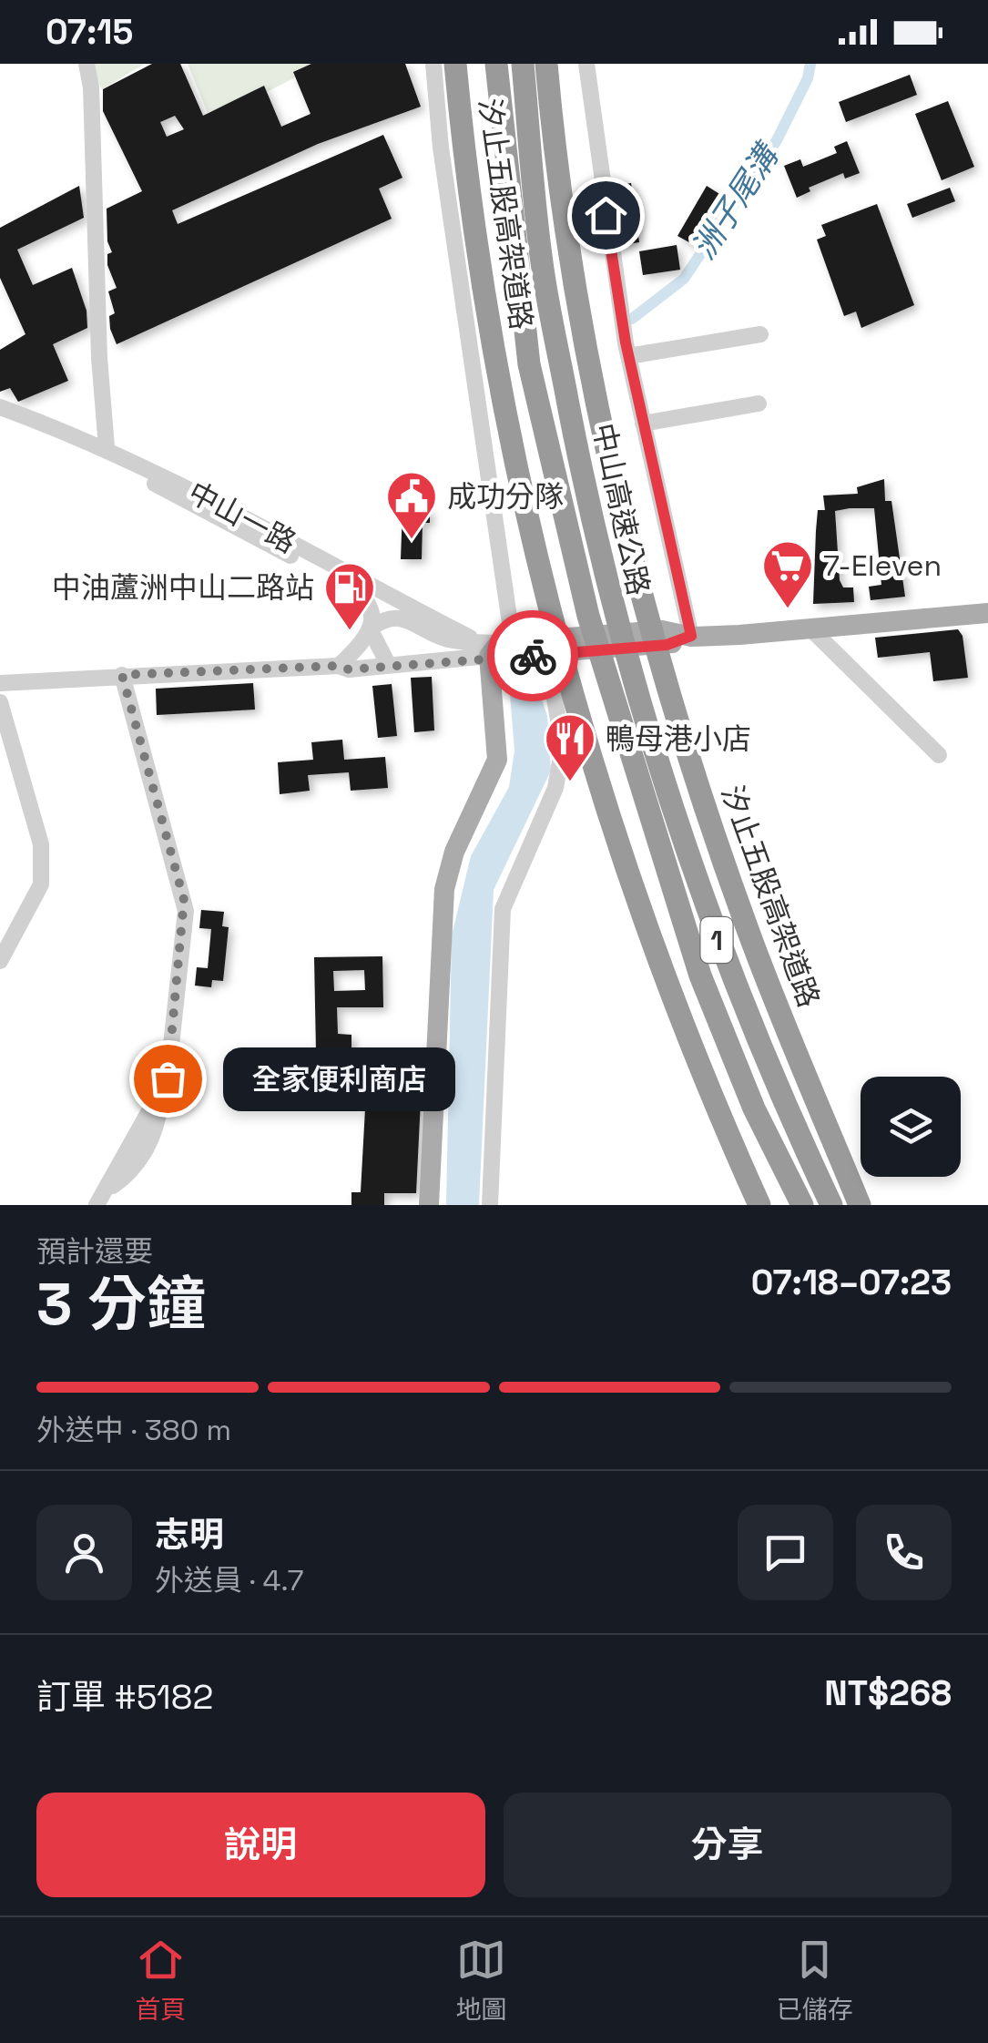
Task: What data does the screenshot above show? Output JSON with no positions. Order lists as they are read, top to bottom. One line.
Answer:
{"streets":{"highway":["汐止五股高架道路","中山高速公路","1"],"street":["中山一路"]},"water":["洲子尾溝"],"places":{"public building":["成功分隊"],"supermarket":["7-Eleven"],"fuel station":["中油蘆洲中山二路站"],"restaurant":["鴨母港小店"],"other":["全家便利商店"]},"page":{"status":"07:15","bubble":"全家便利商店","heading":["3 分鐘","預計還要","07:18–07:23"],"panel":["志明","外送員 · 4.7","訂單 #5182","NT$268"],"bar":"外送中 · 380 m","buttons":["說明","分享"],"tabs":["首頁","地圖","已儲存"]}}
